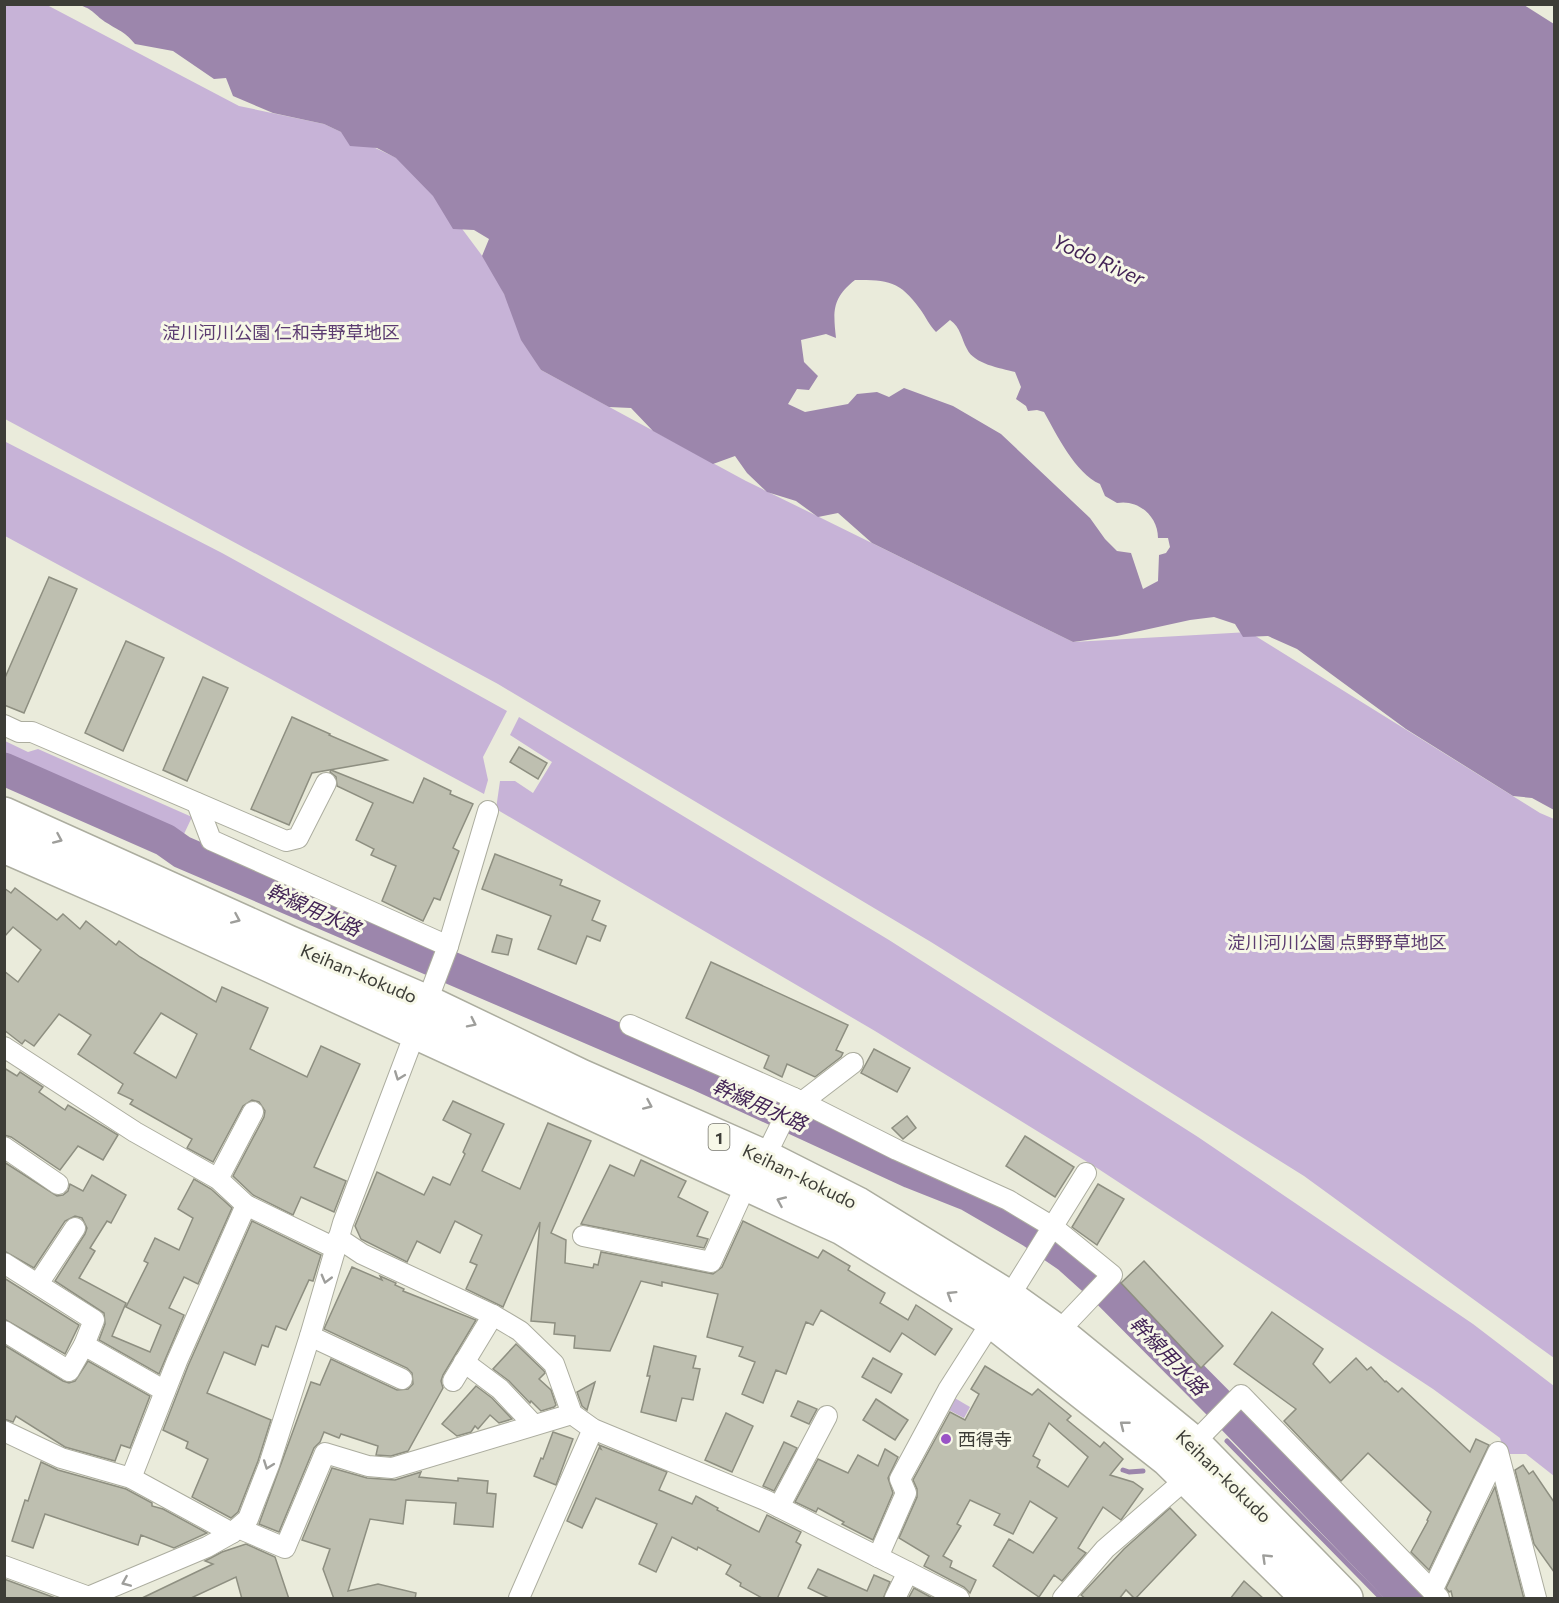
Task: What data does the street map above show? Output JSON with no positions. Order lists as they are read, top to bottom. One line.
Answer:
{"streets":{"highway":["Keihan-kokudo","1"]},"water":["Yodo River","幹線用水路"],"parks":["淀川河川公園 仁和寺野草地区","淀川河川公園 点野野草地区"],"places":["西得寺"]}
